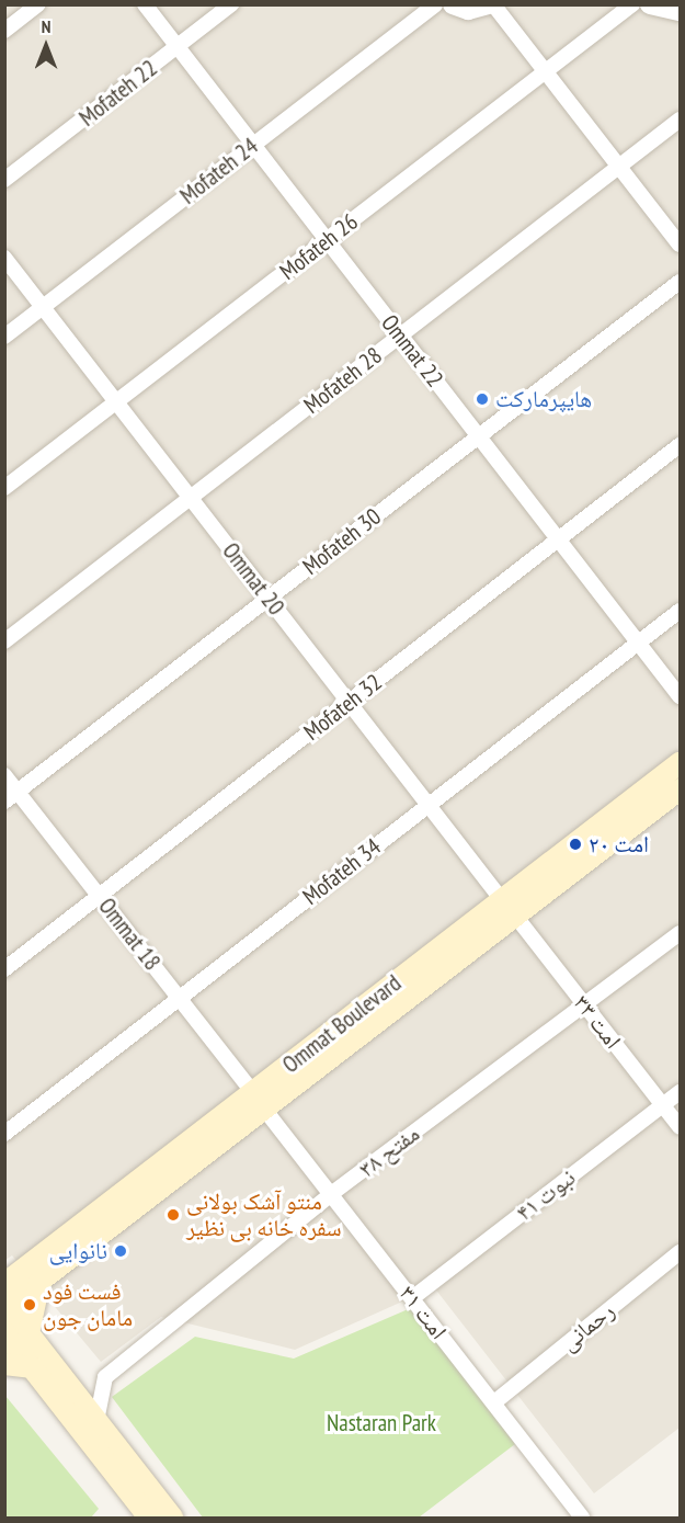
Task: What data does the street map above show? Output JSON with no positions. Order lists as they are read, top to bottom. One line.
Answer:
{"streets":{"main road":["Ommat Boulevard"],"street":["Mofateh 22","Mofateh 24","Mofateh 26","Ommat 22","Mofateh 28","Mofateh 30","Ommat 20","Mofateh 32","Mofateh 34","Ommat 18","امت ۳۳","مفتح ۳۸","نبوت ۴۱","امت ۳۱","رحمانی"]},"crossings":[["Mofateh 22","Ommat 22"],["Mofateh 24","Ommat 22"],["Mofateh 24","Ommat 20"],["Mofateh 26","Ommat 22"],["Mofateh 26","Ommat 20"],["Ommat 22","Mofateh 28"],["Ommat 22","Mofateh 30"],["Ommat 22","Mofateh 32"],["Ommat 22","Mofateh 34"],["Mofateh 28","Ommat 20"],["Mofateh 30","Ommat 20"],["Mofateh 30","Ommat 18"],["Ommat 20","Mofateh 32"],["Ommat 20","Mofateh 34"],["Ommat 20","امت ۳۳"],["Ommat 20","Ommat Boulevard"],["Mofateh 32","Ommat 18"],["Mofateh 34","Ommat 18"],["Ommat 18","Ommat Boulevard"],["Ommat 18","امت ۳۱"],["امت ۳۳","Ommat Boulevard"],["امت ۳۳","مفتح ۳۸"],["امت ۳۳","نبوت ۴۱"],["Ommat Boulevard","امت ۳۱"],["مفتح ۳۸","امت ۳۱"],["نبوت ۴۱","امت ۳۱"],["امت ۳۱","رحمانی"]],"parks":["Nastaran Park"],"places":["هایپرمارکت","امت ۲۰","منتو آشک بولانی سفره خانه بی نظیر","نانوایی","فست فود مامان جون"],"north":"top"}
